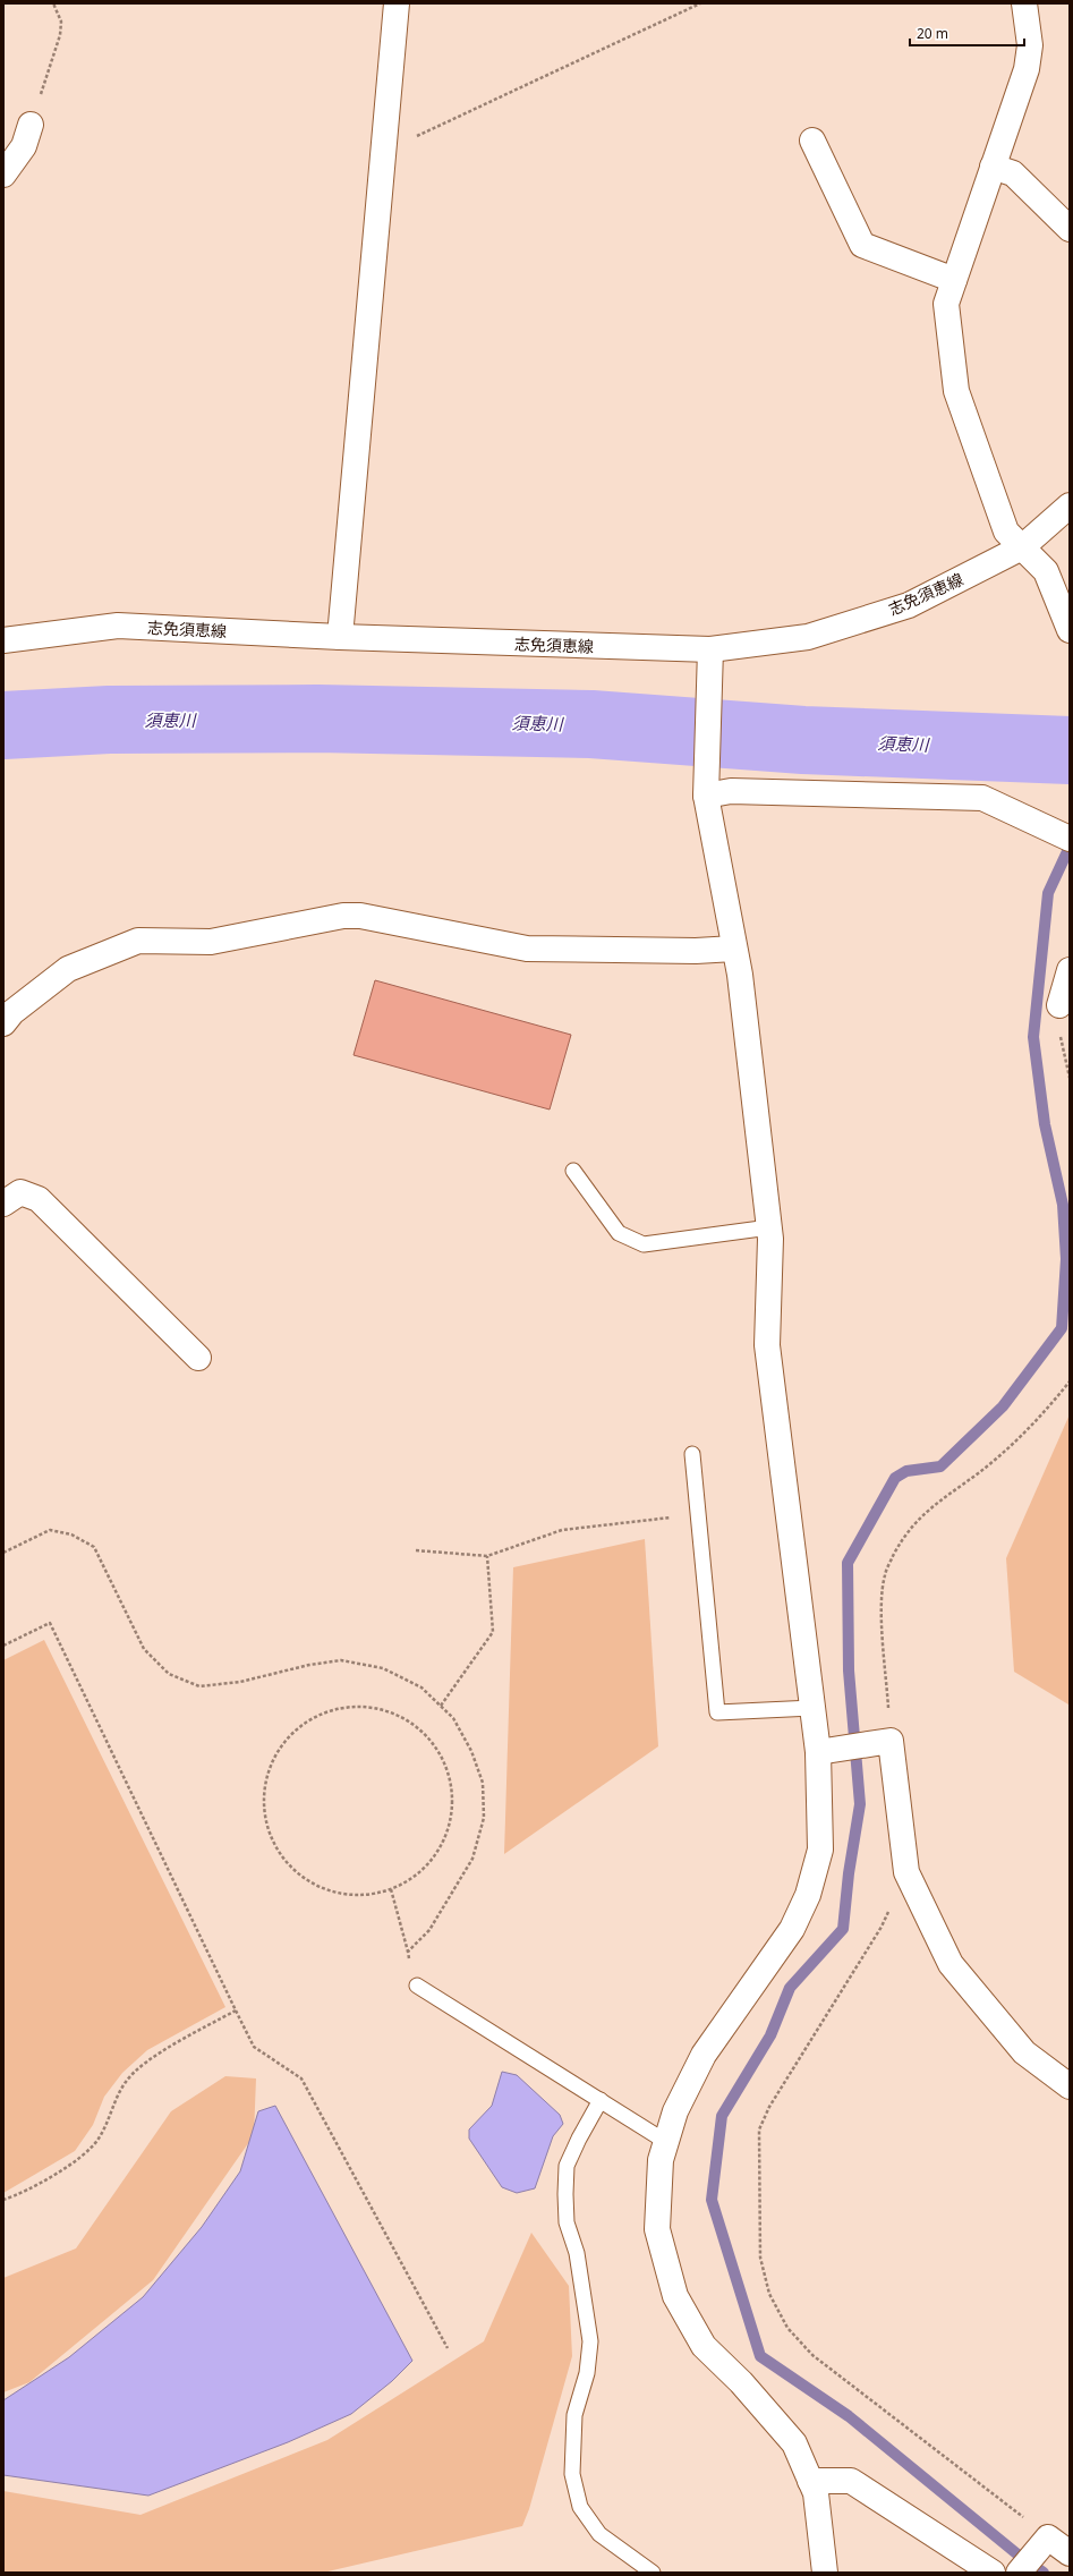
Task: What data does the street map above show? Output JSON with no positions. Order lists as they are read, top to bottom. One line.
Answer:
{"streets":{"street":["志免須恵線"]},"water":["須恵川"],"scale_bar":"20 m"}
